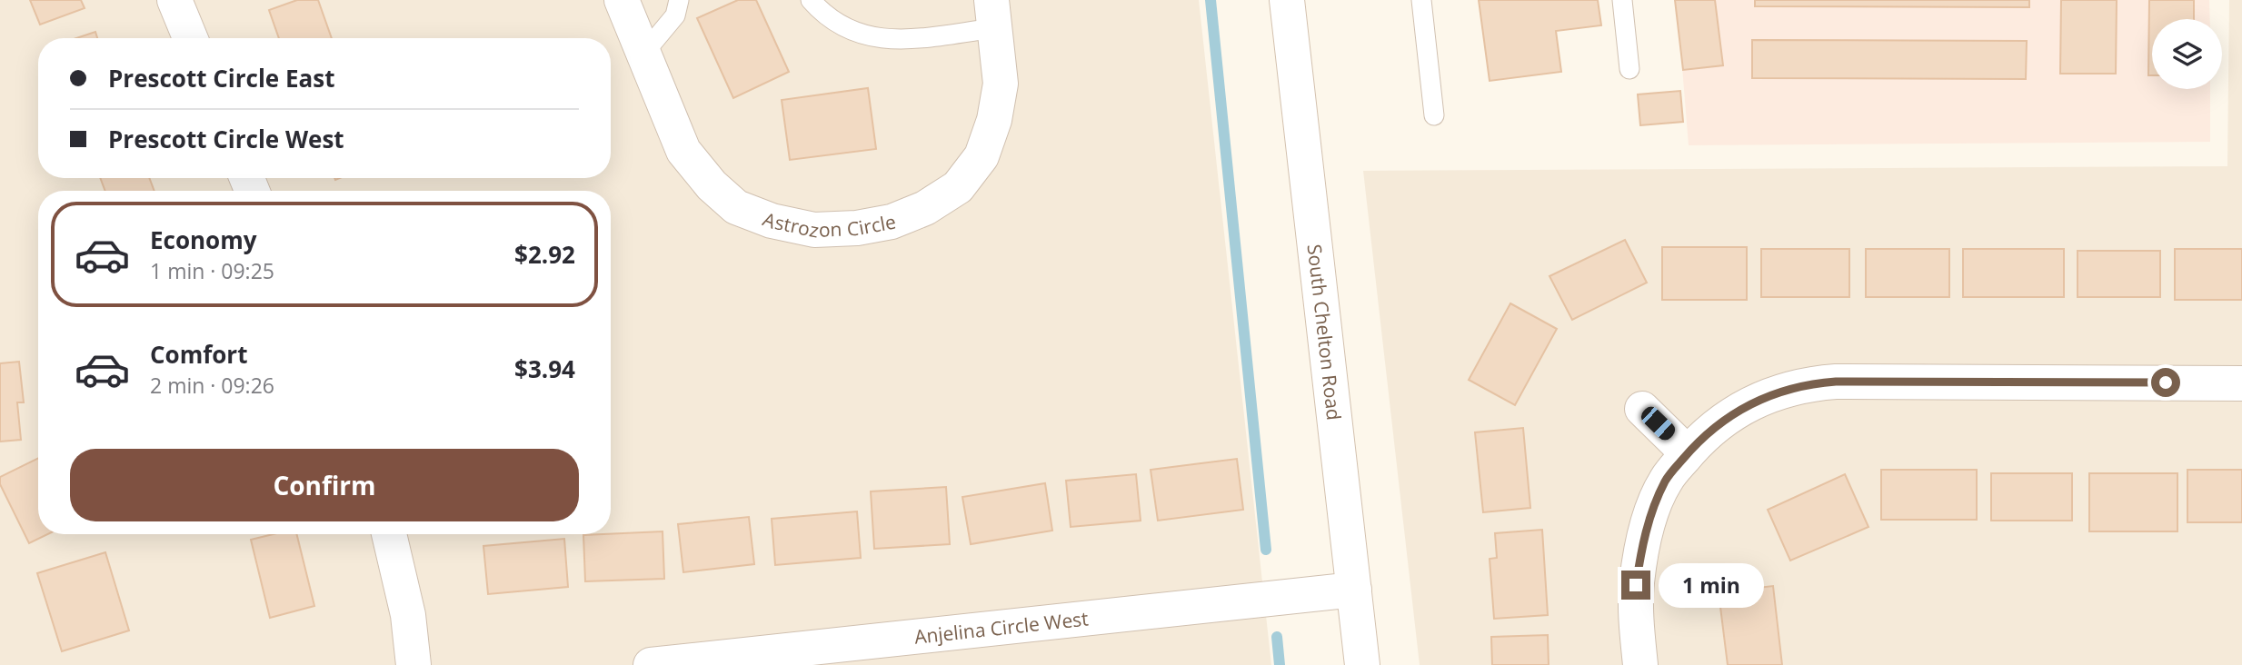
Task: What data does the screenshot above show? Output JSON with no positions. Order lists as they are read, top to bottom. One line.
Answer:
{"streets":{"street":["Astrozon Circle","South Chelton Road","Anjelina Circle West"]},"crossings":[["South Chelton Road","Anjelina Circle West"]],"page":{"banner":["Prescott Circle East","Prescott Circle West"],"list":[{"name":"Economy","note":"1 min · 09:25","value":"$2.92"},{"name":"Comfort","note":"2 min · 09:26","value":"$3.94"}],"buttons":"Confirm","bubble":"1 min"}}
